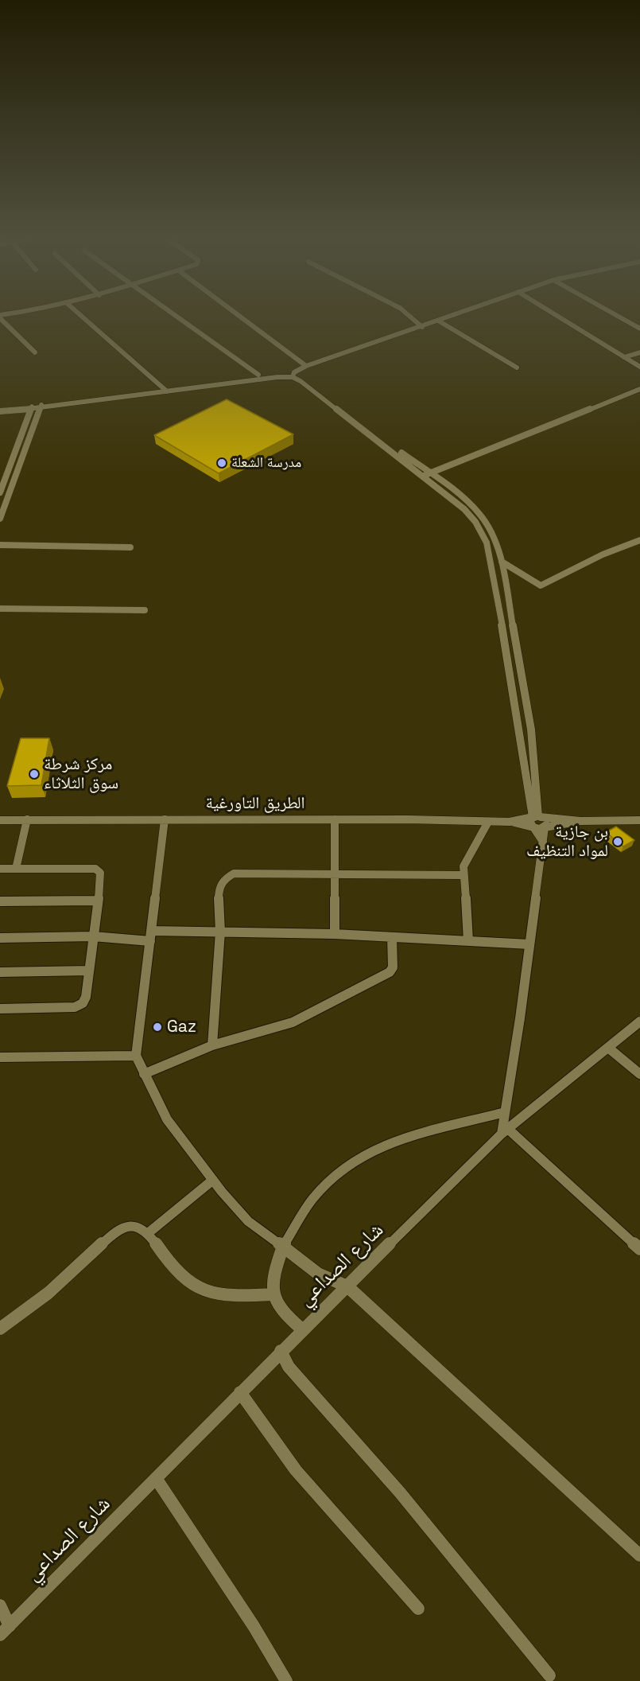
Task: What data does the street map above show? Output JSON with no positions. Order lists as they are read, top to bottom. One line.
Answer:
{"streets":{"street":["الطريق التاورغية","شارع الصداعي"]},"places":["مدرسة الشعلة","مركز شرطة سوق الثلاثاء","بن جازية لمواد التنظيف","Gaz"]}
